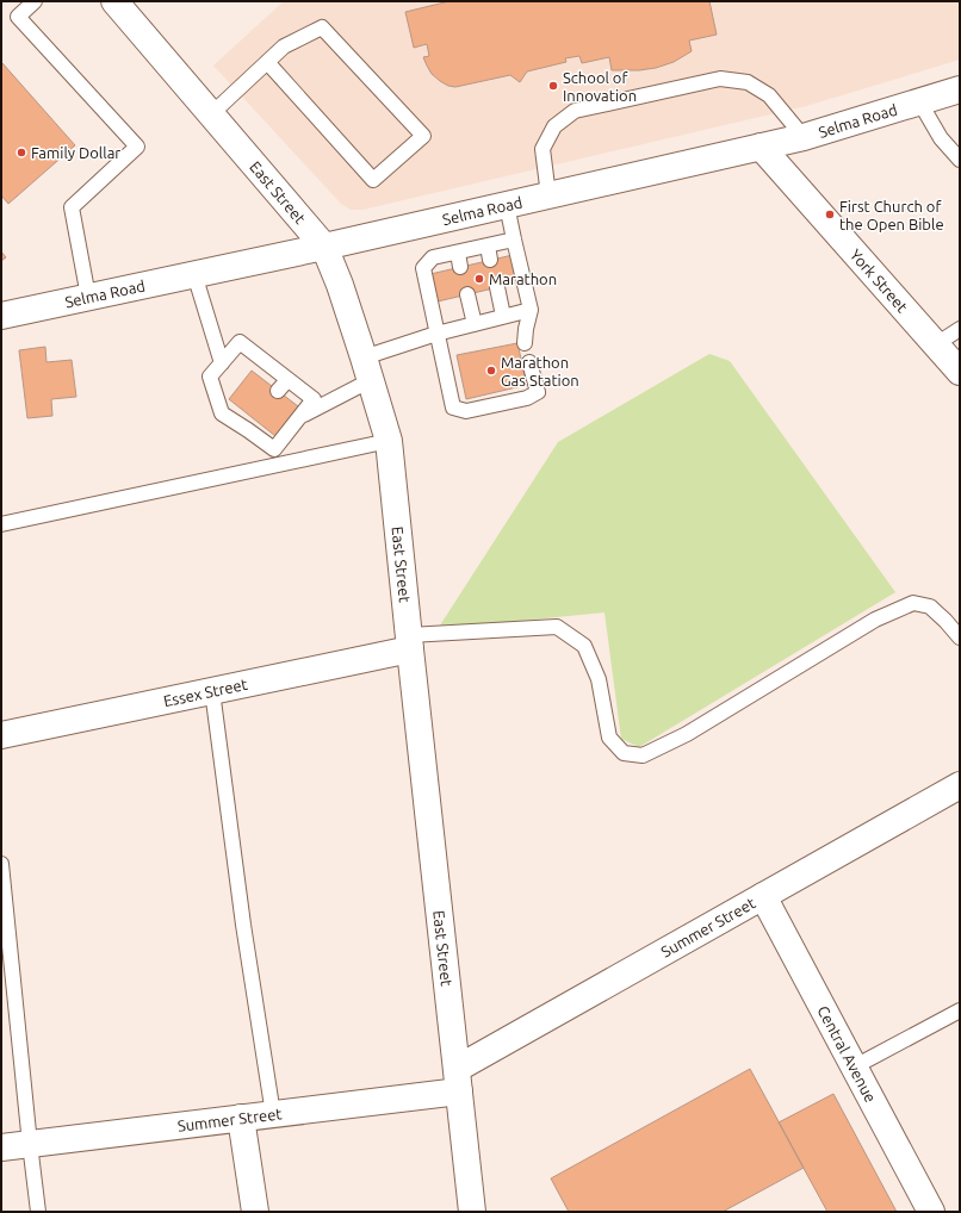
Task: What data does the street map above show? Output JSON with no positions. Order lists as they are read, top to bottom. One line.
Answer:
{"streets":{"street":["Selma Road","East Street","York Street","Essex Street","Summer Street","Central Avenue"]},"crossings":[["Selma Road","East Street"],["Selma Road","York Street"],["East Street","Essex Street"],["East Street","Summer Street"],["Summer Street","Central Avenue"]],"places":["School of Innovation","Family Dollar","First Church of the Open Bible","Marathon","Marathon Gas Station"]}
